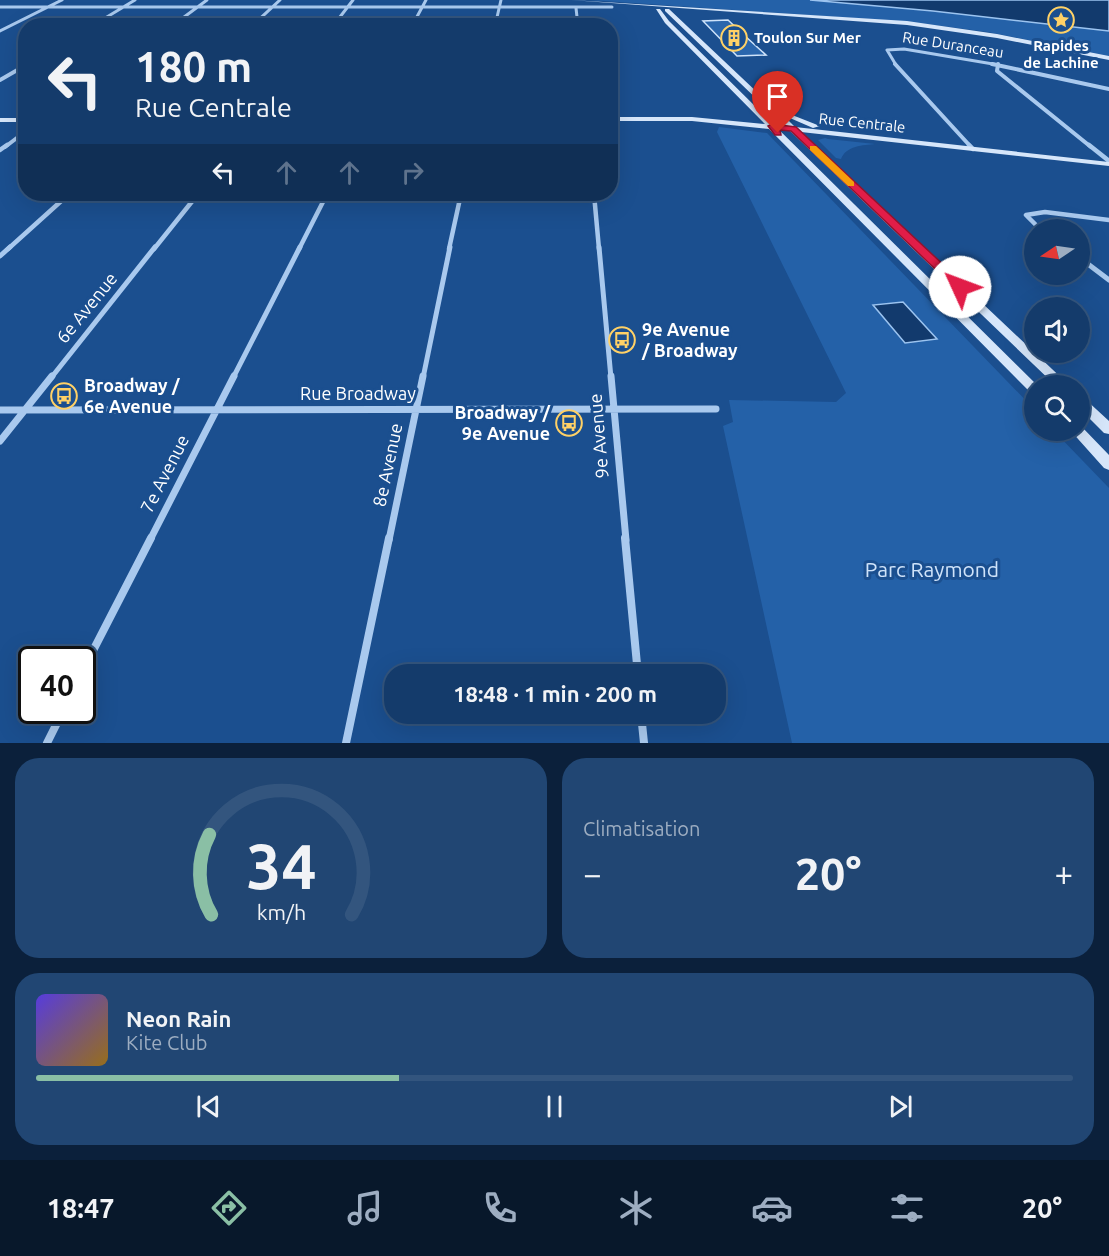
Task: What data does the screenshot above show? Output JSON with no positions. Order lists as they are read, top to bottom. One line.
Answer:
{"streets":{"street":["Rue Duranceau","Rue Centrale","6e Avenue","Rue Broadway","9e Avenue","8e Avenue","7e Avenue"]},"crossings":[["Rue Duranceau","Rue Centrale"],["6e Avenue","Rue Broadway"],["Rue Broadway","9e Avenue"],["Rue Broadway","8e Avenue"],["Rue Broadway","7e Avenue"]],"parks":["Parc Raymond"],"places":{"place":["Rapides de Lachine"],"building":["Toulon Sur Mer"],"bus stop":["9e Avenue / Broadway","Broadway / 6e Avenue","Broadway / 9e Avenue"]},"north":"left","page":{"turn":["180 m","Rue Centrale"],"limit":"40","trip":"18:48 · 1 min · 200 m","tile":"Climatisation","heat":["−","20°","+"],"song":["Neon Rain","Kite Club"],"tabs":["18:47","20°"],"gauge":["34","km/h"]}}
